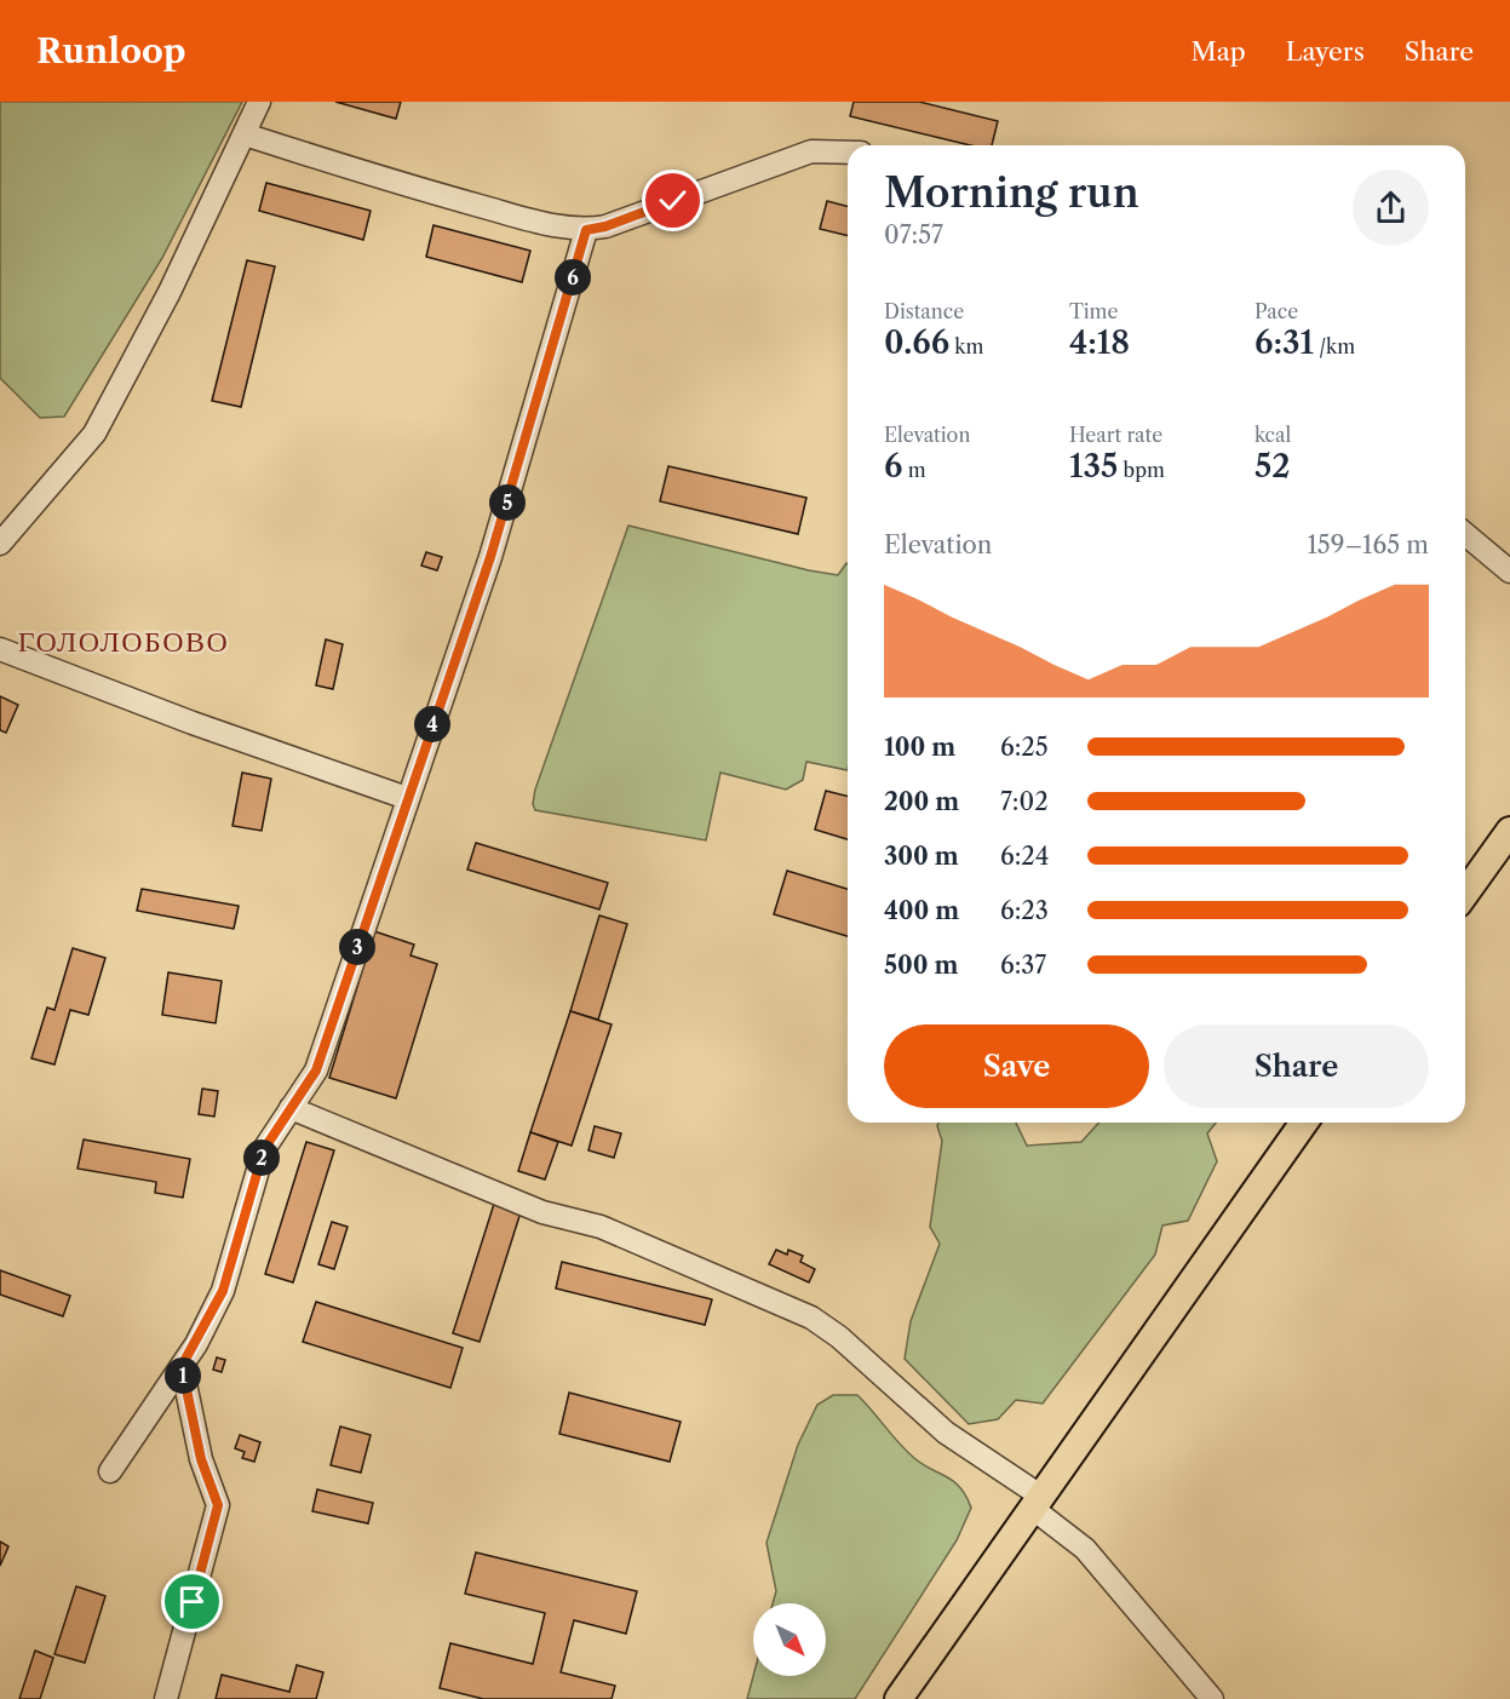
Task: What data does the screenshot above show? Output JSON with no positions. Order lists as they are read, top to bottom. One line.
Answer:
{"districts":["ГОЛОЛОБОВО"],"north":"bottom right","page":{"header":"Runloop","nav":["Map","Layers","Share"],"heading":["Morning run","07:57"],"pins":["6","5","4","3","2","1"],"stats":[["Distance","0.66 km"],["Time","4:18"],["Pace","6:31 /km"],["Elevation","6 m"],["Heart rate","135 bpm"],["kcal","52"]],"chart":["Elevation","159–165 m"],"list":[{"name":"100 m","note":"6:25"},{"name":"200 m","note":"7:02"},{"name":"300 m","note":"6:24"},{"name":"400 m","note":"6:23"},{"name":"500 m","note":"6:37"}],"buttons":["Save","Share"]}}
